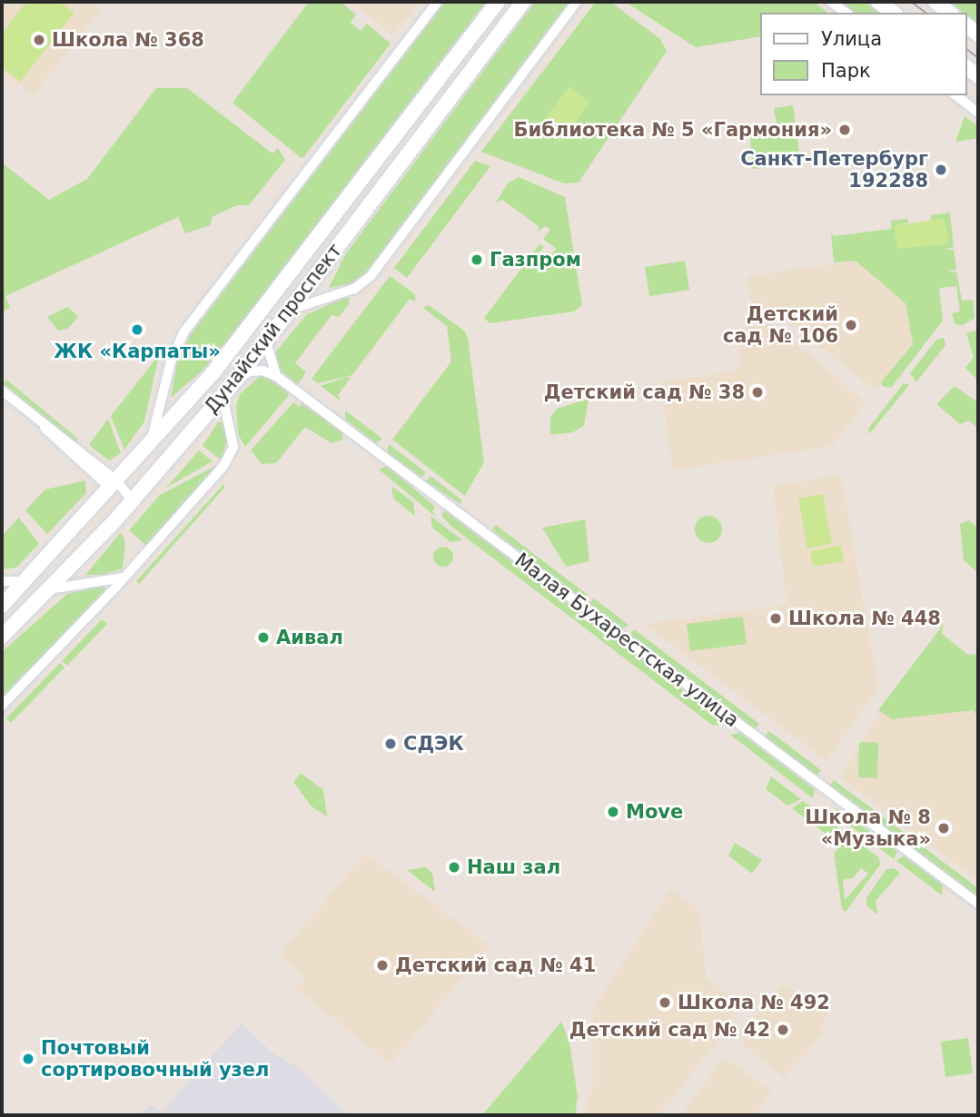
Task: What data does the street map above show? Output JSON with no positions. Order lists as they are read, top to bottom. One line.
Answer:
{"streets":{"main road":["Дунайский проспект"],"street":["Малая Бухарестская улица"]},"crossings":[["Дунайский проспект","Малая Бухарестская улица"]],"places":["Школа № 368","Библиотека № 5 «Гармония»","Санкт-Петербург 192288","Газпром","Детский сад № 106","ЖК «Карпаты»","Детский сад № 38","Школа № 448","Аивал","СДЭК","Move","Школа № 8 «Музыка»","Наш зал","Детский сад № 41","Школа № 492","Детский сад № 42","Почтовый сортировочный узел"],"legend":["Улица","Парк"]}
